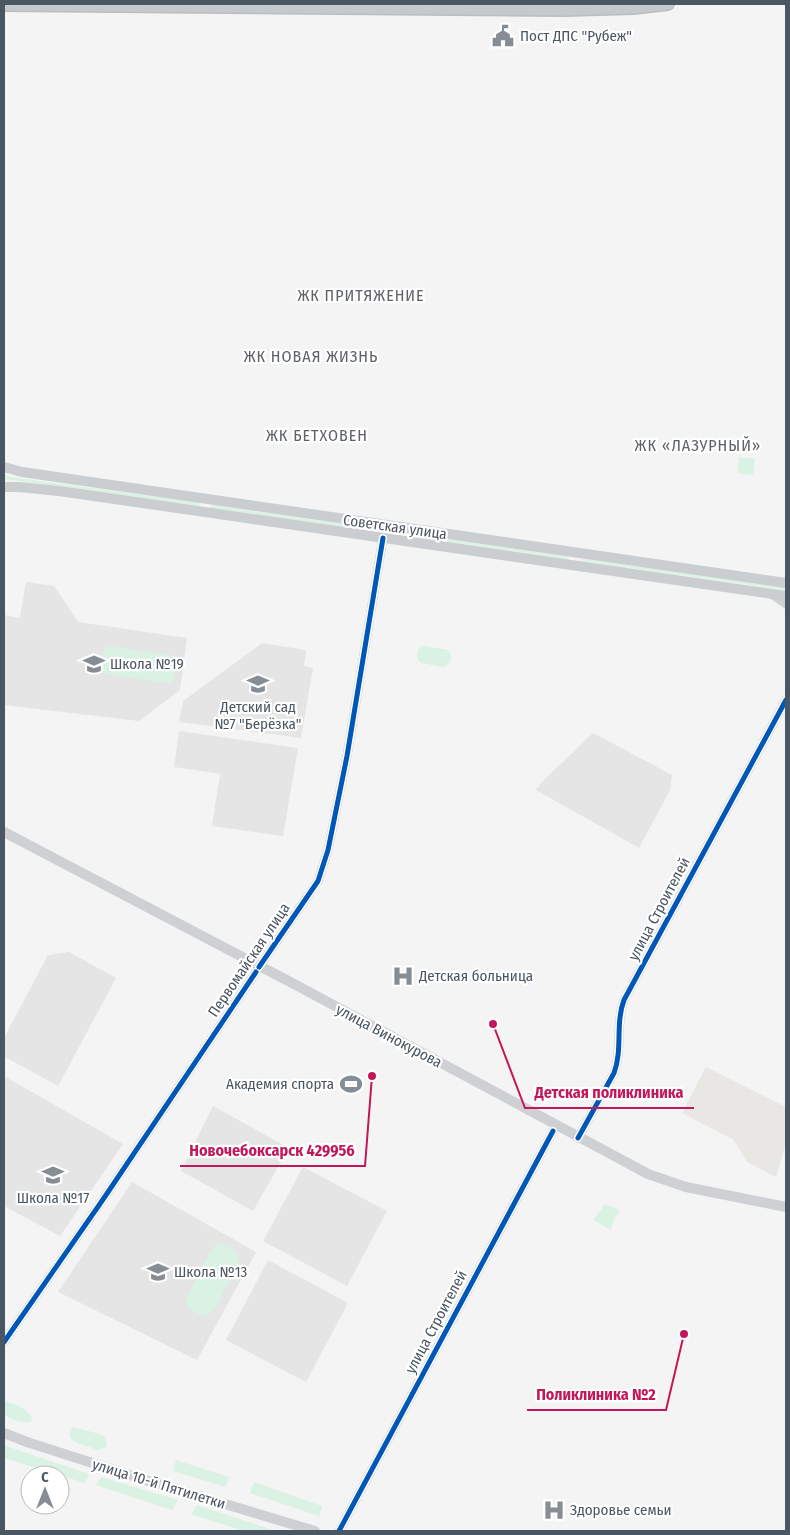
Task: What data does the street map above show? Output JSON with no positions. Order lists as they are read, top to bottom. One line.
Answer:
{"streets":{"main road":["Советская улица","Первомайская улица","улица Винокурова","улица 10-й Пятилетки"],"street":["улица Строителей"]},"crossings":[["Советская улица","Первомайская улица"],["улица Строителей","улица Винокурова"],["Первомайская улица","улица Винокурова"]],"districts":["ЖК ПРИТЯЖЕНИЕ","ЖК НОВАЯ ЖИЗНЬ","ЖК БЕТХОВЕН","ЖК «ЛАЗУРНЫЙ»"],"places":{"public building":["Пост ДПС \"Рубеж\""],"school or university":["Школа №19","Детский сад №7 \"Берёзка\"","Школа №17","Школа №13"],"hospital":["Детская больница","Здоровье семьи"],"other":["Детская поликлиника","Новочебоксарск 429956","Поликлиника №2"],"sports":["Академия спорта"]},"north":"top"}
